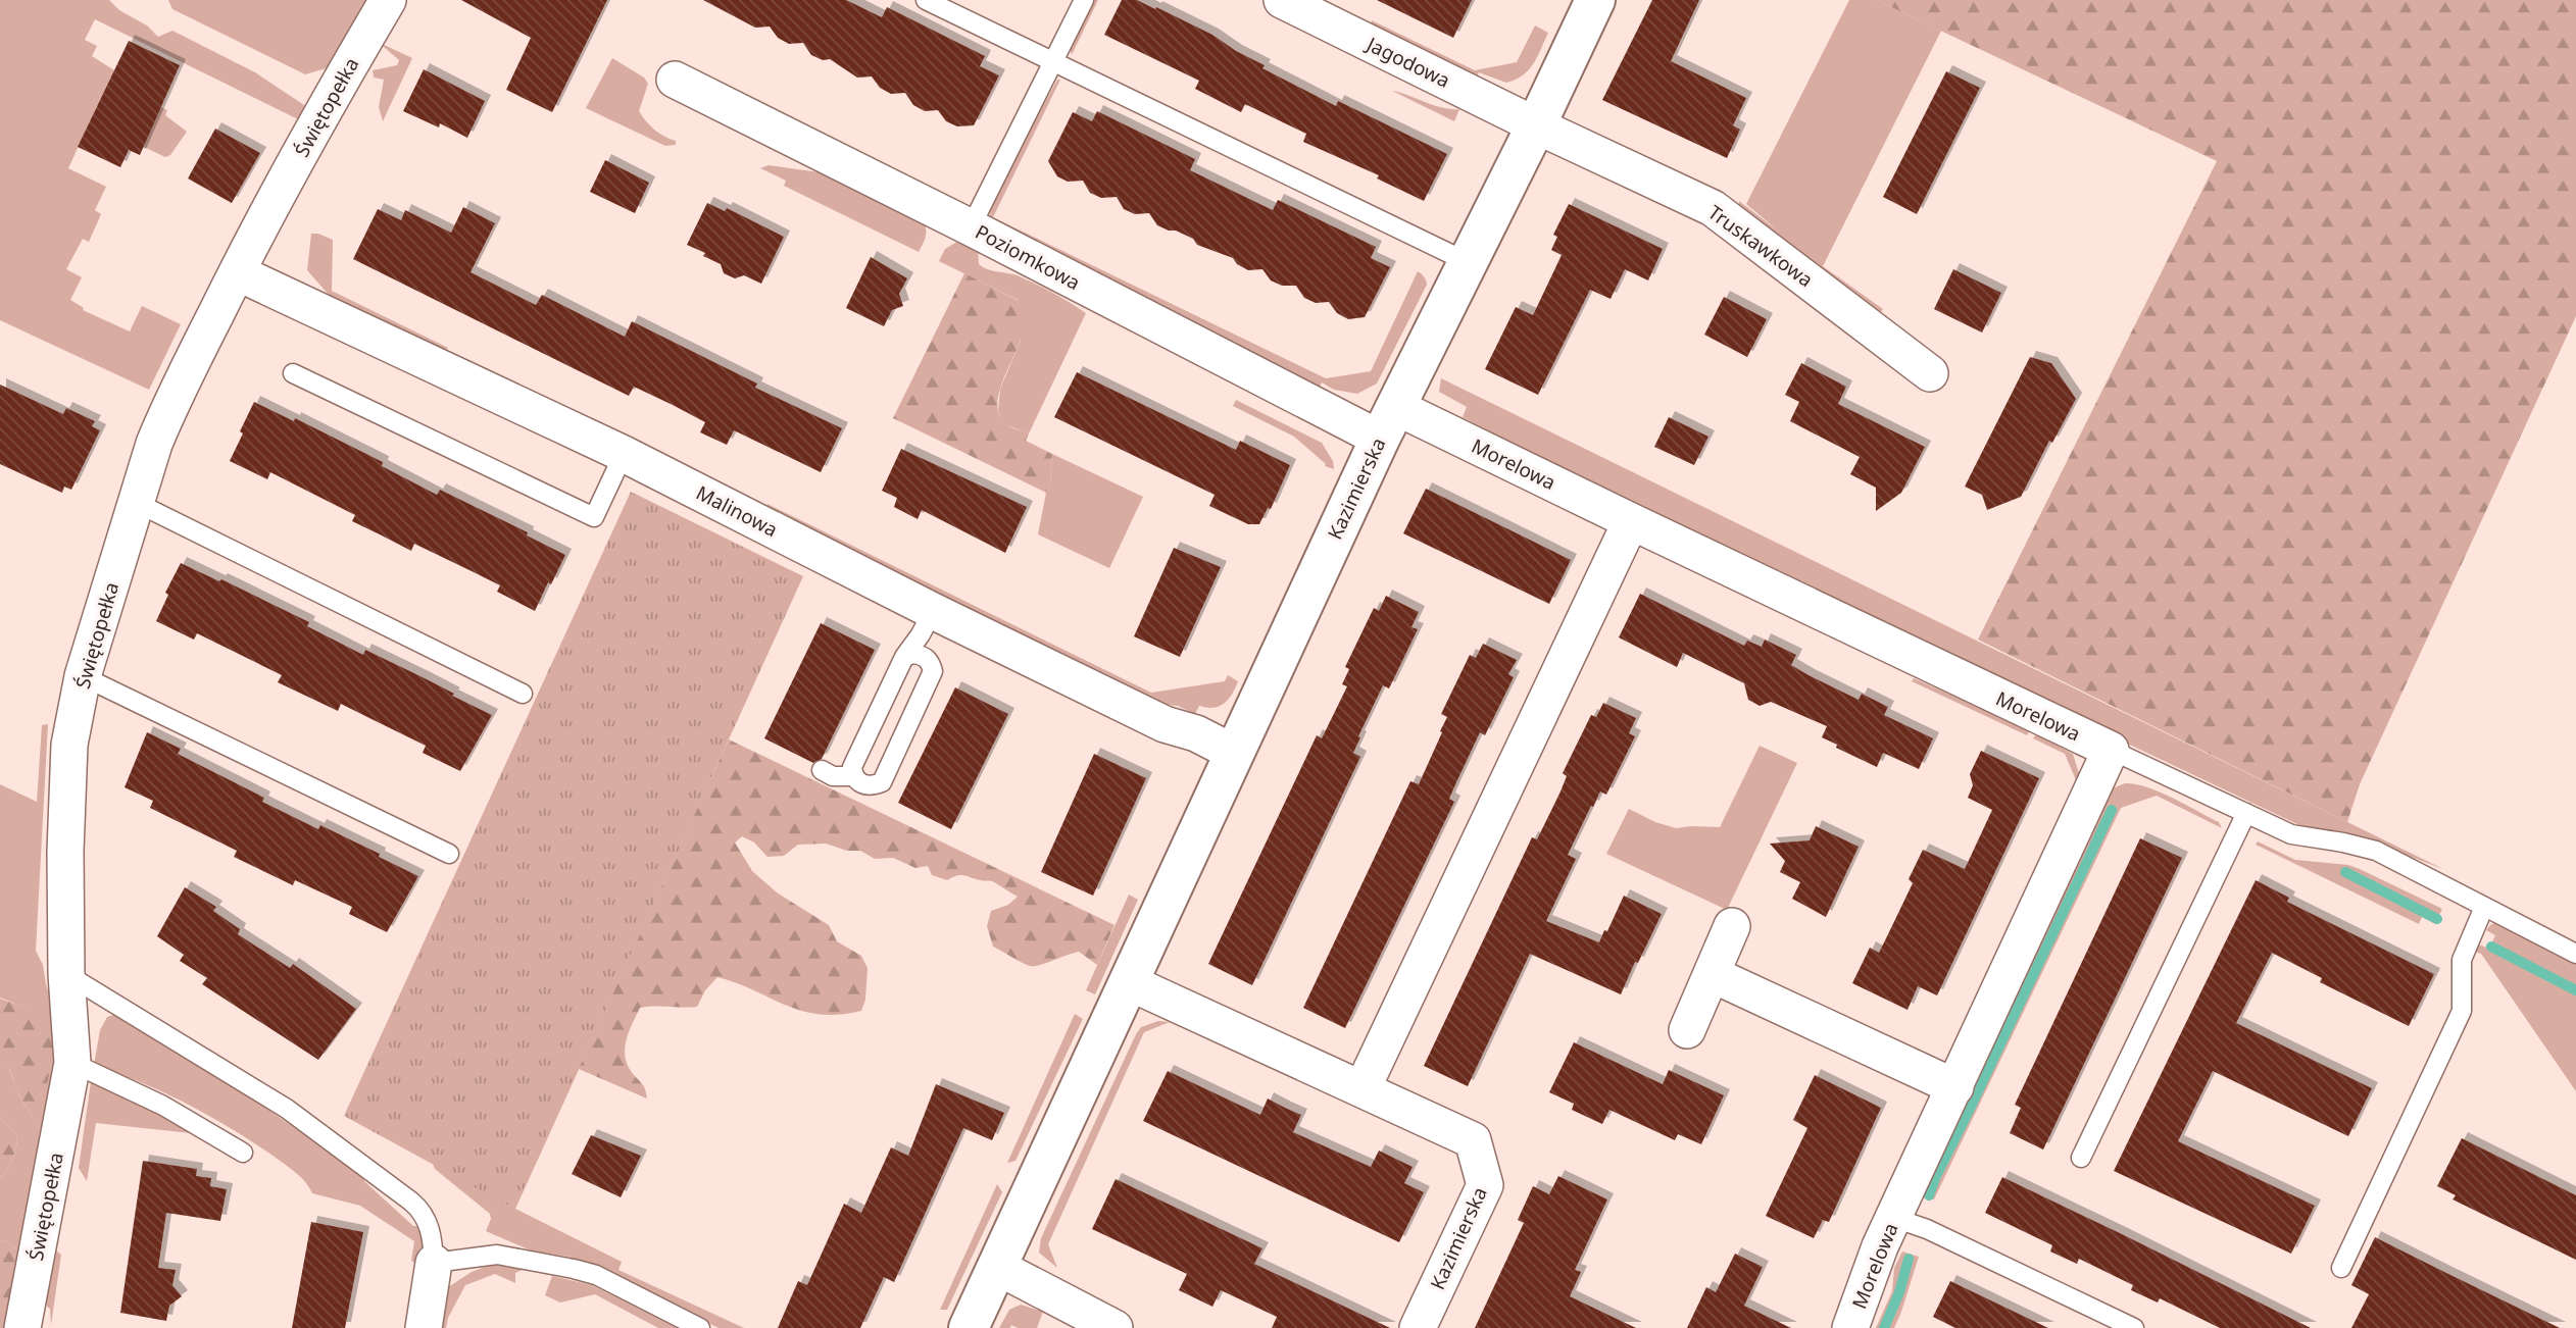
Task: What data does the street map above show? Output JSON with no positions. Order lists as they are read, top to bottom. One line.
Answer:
{"streets":{"street":["Jagodowa","Świętopełka","Truskawkowa","Poziomkowa","Morelowa","Kazimierska","Malinowa"]},"crossings":[["Jagodowa","Truskawkowa"],["Jagodowa","Kazimierska"],["Świętopełka","Malinowa"],["Truskawkowa","Kazimierska"],["Poziomkowa","Morelowa"],["Poziomkowa","Kazimierska"],["Morelowa","Kazimierska"],["Kazimierska","Malinowa"]]}
